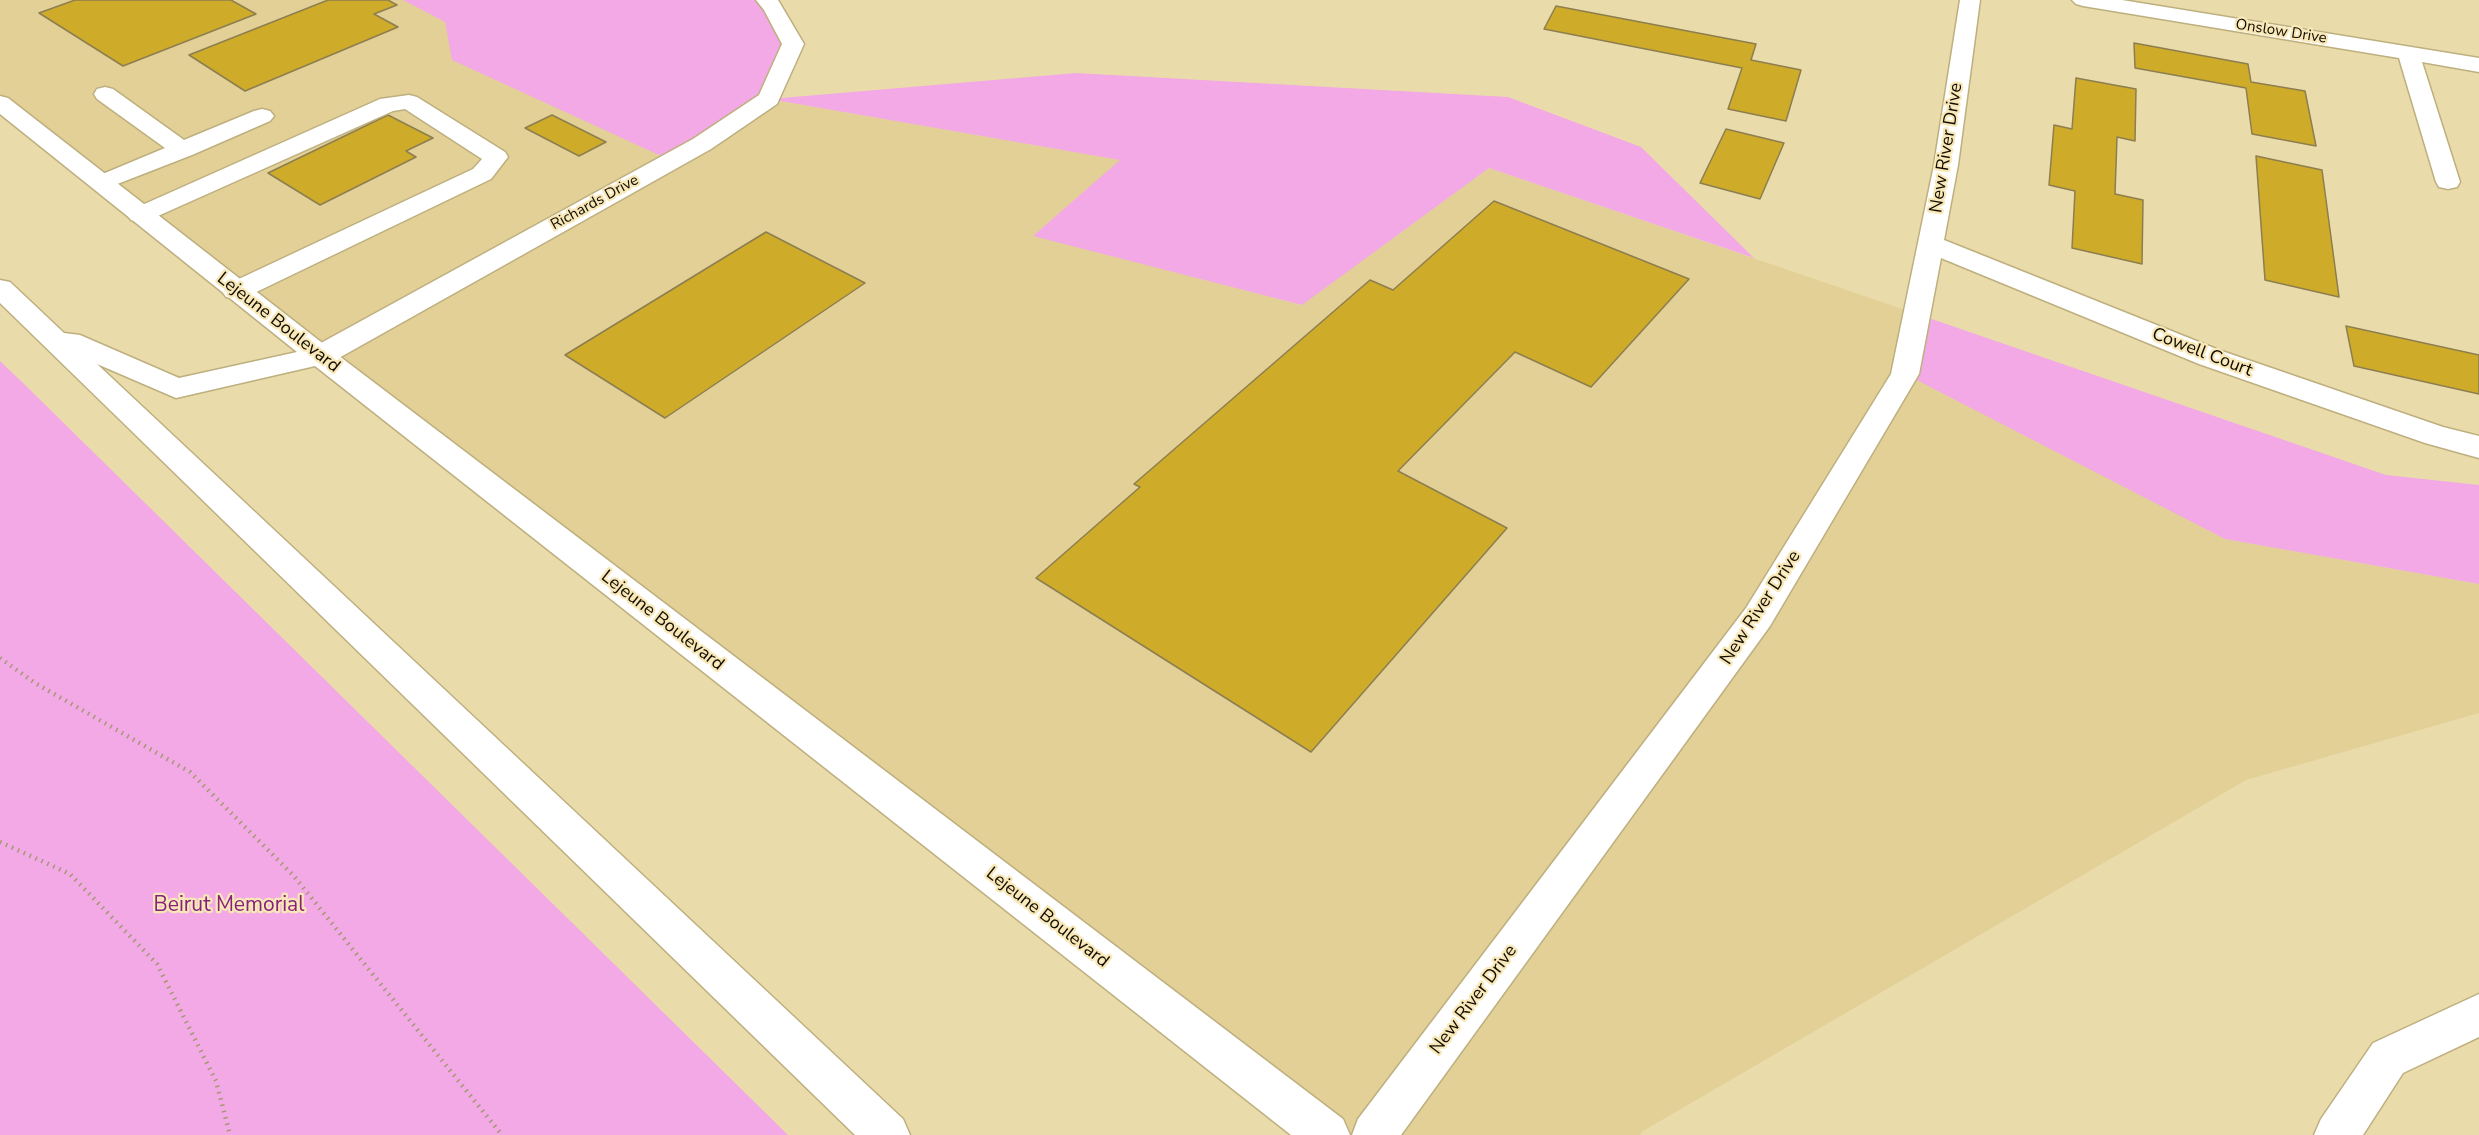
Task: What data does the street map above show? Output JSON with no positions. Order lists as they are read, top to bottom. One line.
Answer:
{"streets":{"main road":["Onslow Drive","New River Drive","Richards Drive","Lejeune Boulevard","Cowell Court"]},"crossings":[["New River Drive","Cowell Court"],["Richards Drive","Lejeune Boulevard"]],"parks":["Beirut Memorial"]}
